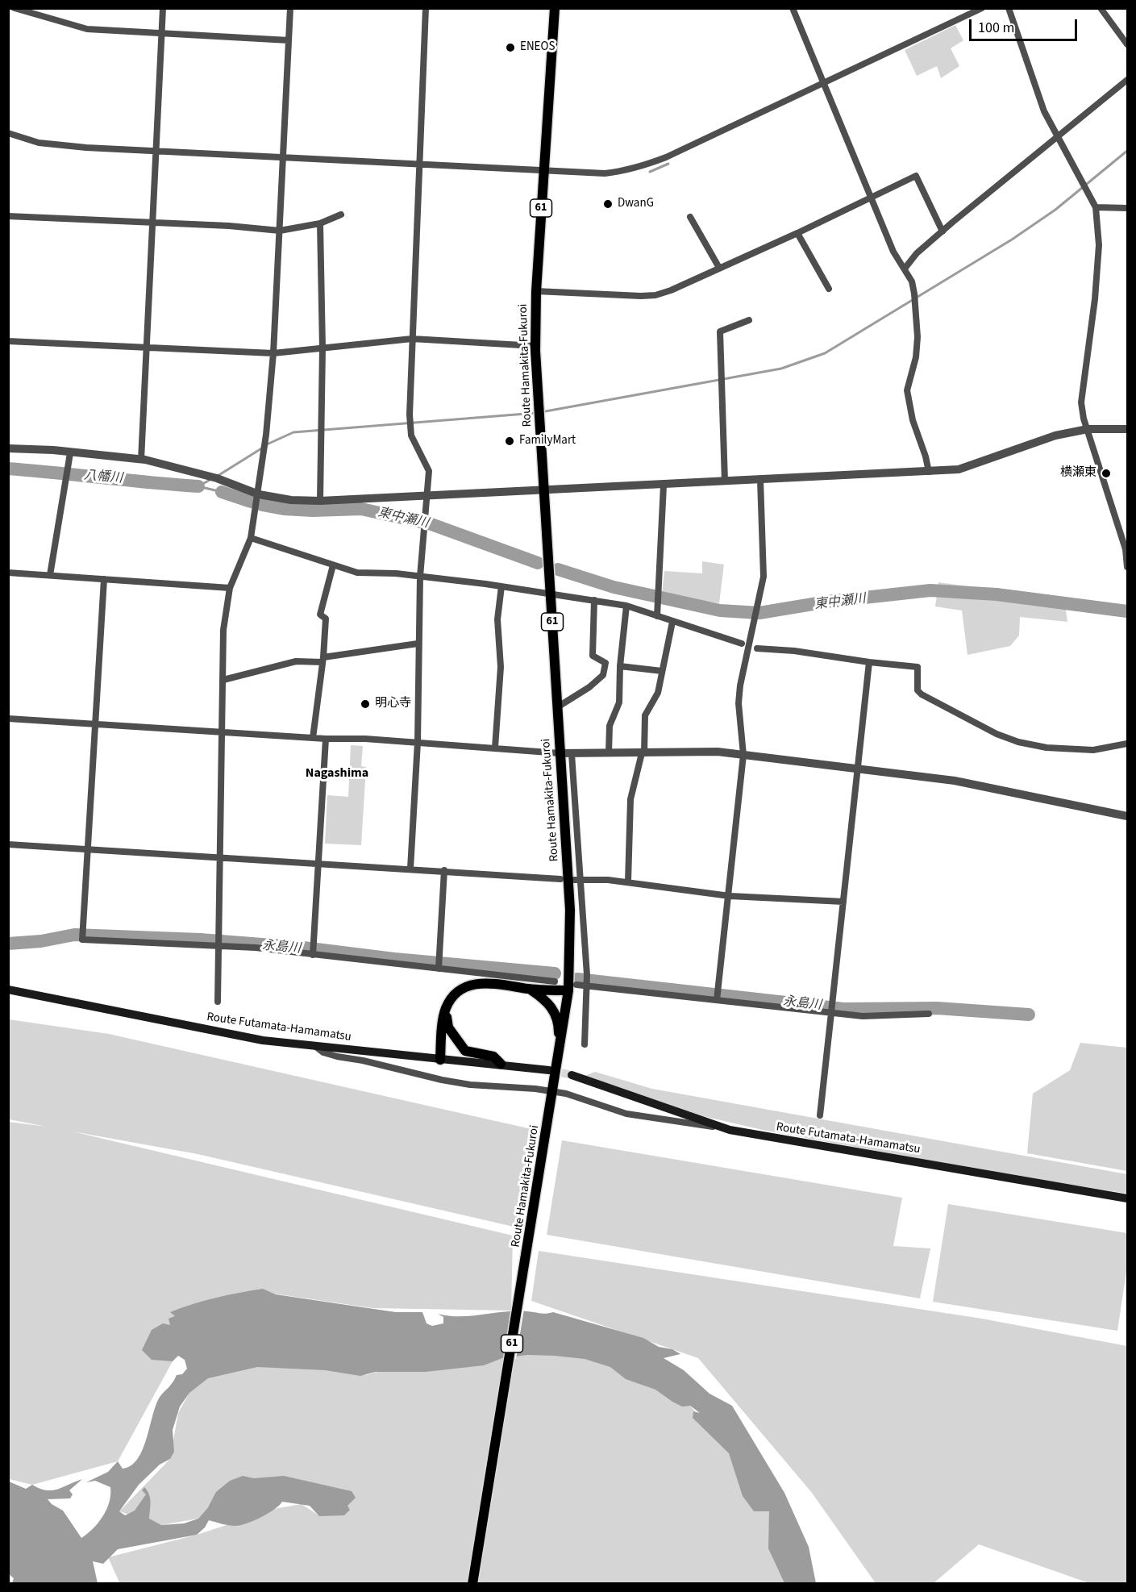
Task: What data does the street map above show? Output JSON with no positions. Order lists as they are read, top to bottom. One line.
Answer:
{"streets":{"main road":["61","Route Hamakita-Fukuroi","Route Futamata-Hamamatsu"]},"districts":["Nagashima"],"water":["八幡川","東中瀬川","永島川"],"places":["ENEOS","DwanG","FamilyMart","横瀬東","明心寺"],"scale_bar":"100 m"}
